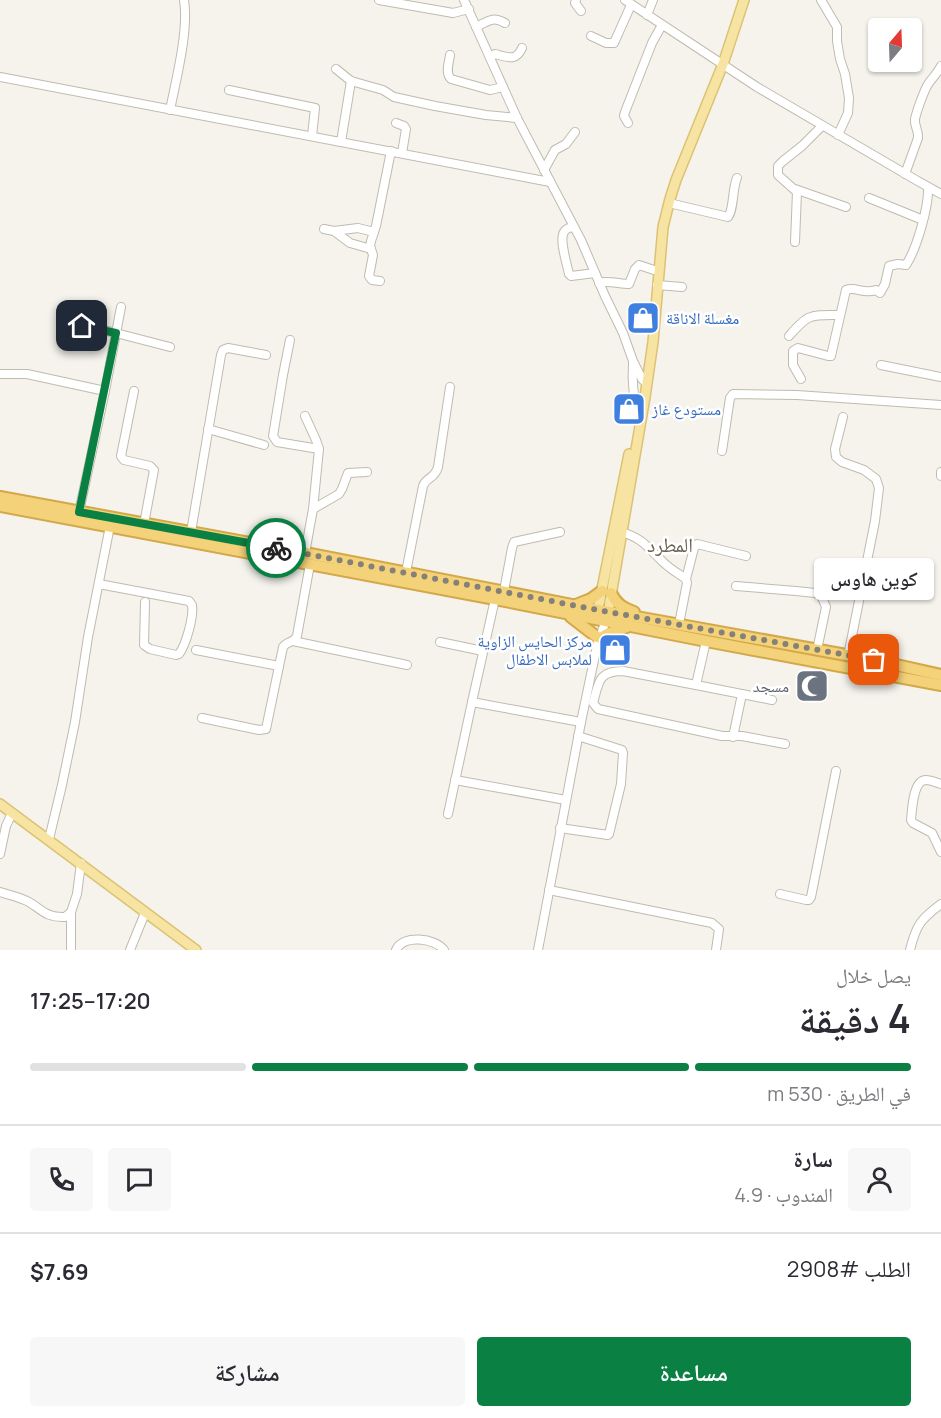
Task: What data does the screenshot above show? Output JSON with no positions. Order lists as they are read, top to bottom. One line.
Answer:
{"districts":["المطرد"],"places":{"shop":["مغسلة الاناقة","مستودع غاز","مركز الحايس الزاوية لملابس الاطفال"],"other":["كوين هاوس"],"mosque":["مسجد"]},"north":"top","page":{"bubble":"كوين هاوس","heading":["4 دقيقة","يصل خلال","17:20–17:25"],"panel":["سارة","المندوب · 4.9","الطلب #2908","$7.69"],"bar":"في الطريق · 530 m","buttons":["مساعدة","مشاركة"]}}
